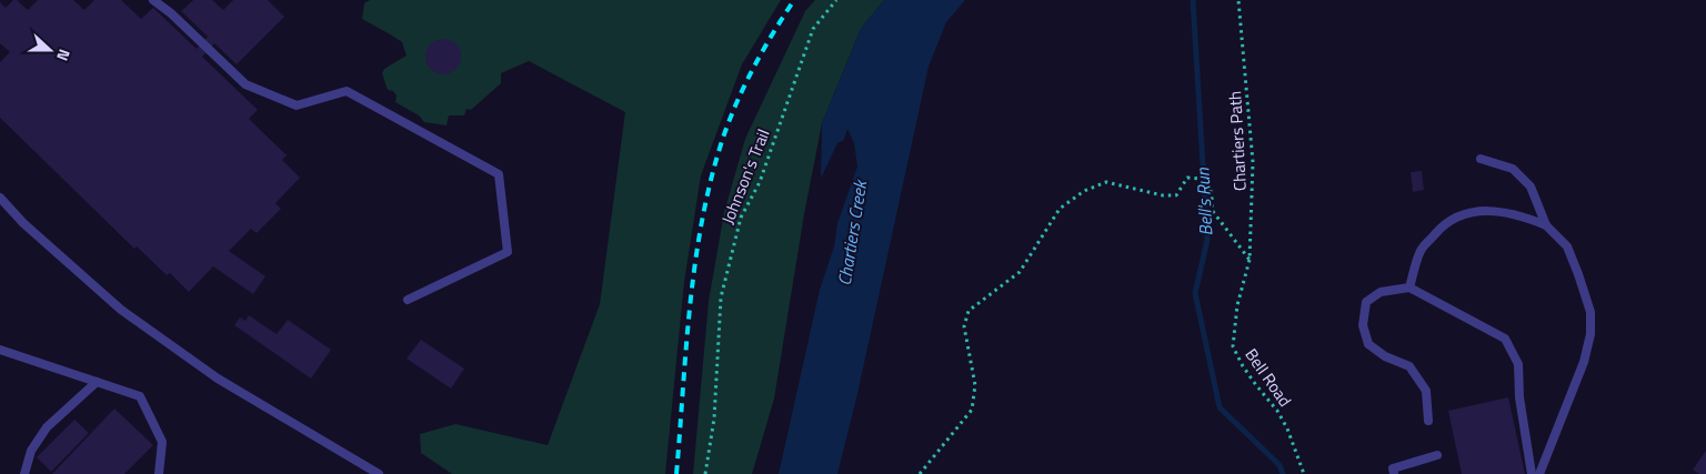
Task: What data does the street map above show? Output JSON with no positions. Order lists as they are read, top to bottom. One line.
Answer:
{"streets":{"path":["Chartiers Path","Johnson's Trail","Bell Road"]},"crossings":[["Chartiers Path","Bell Road"]],"water":["Bell's Run","Chartiers Creek"],"north":"right"}
